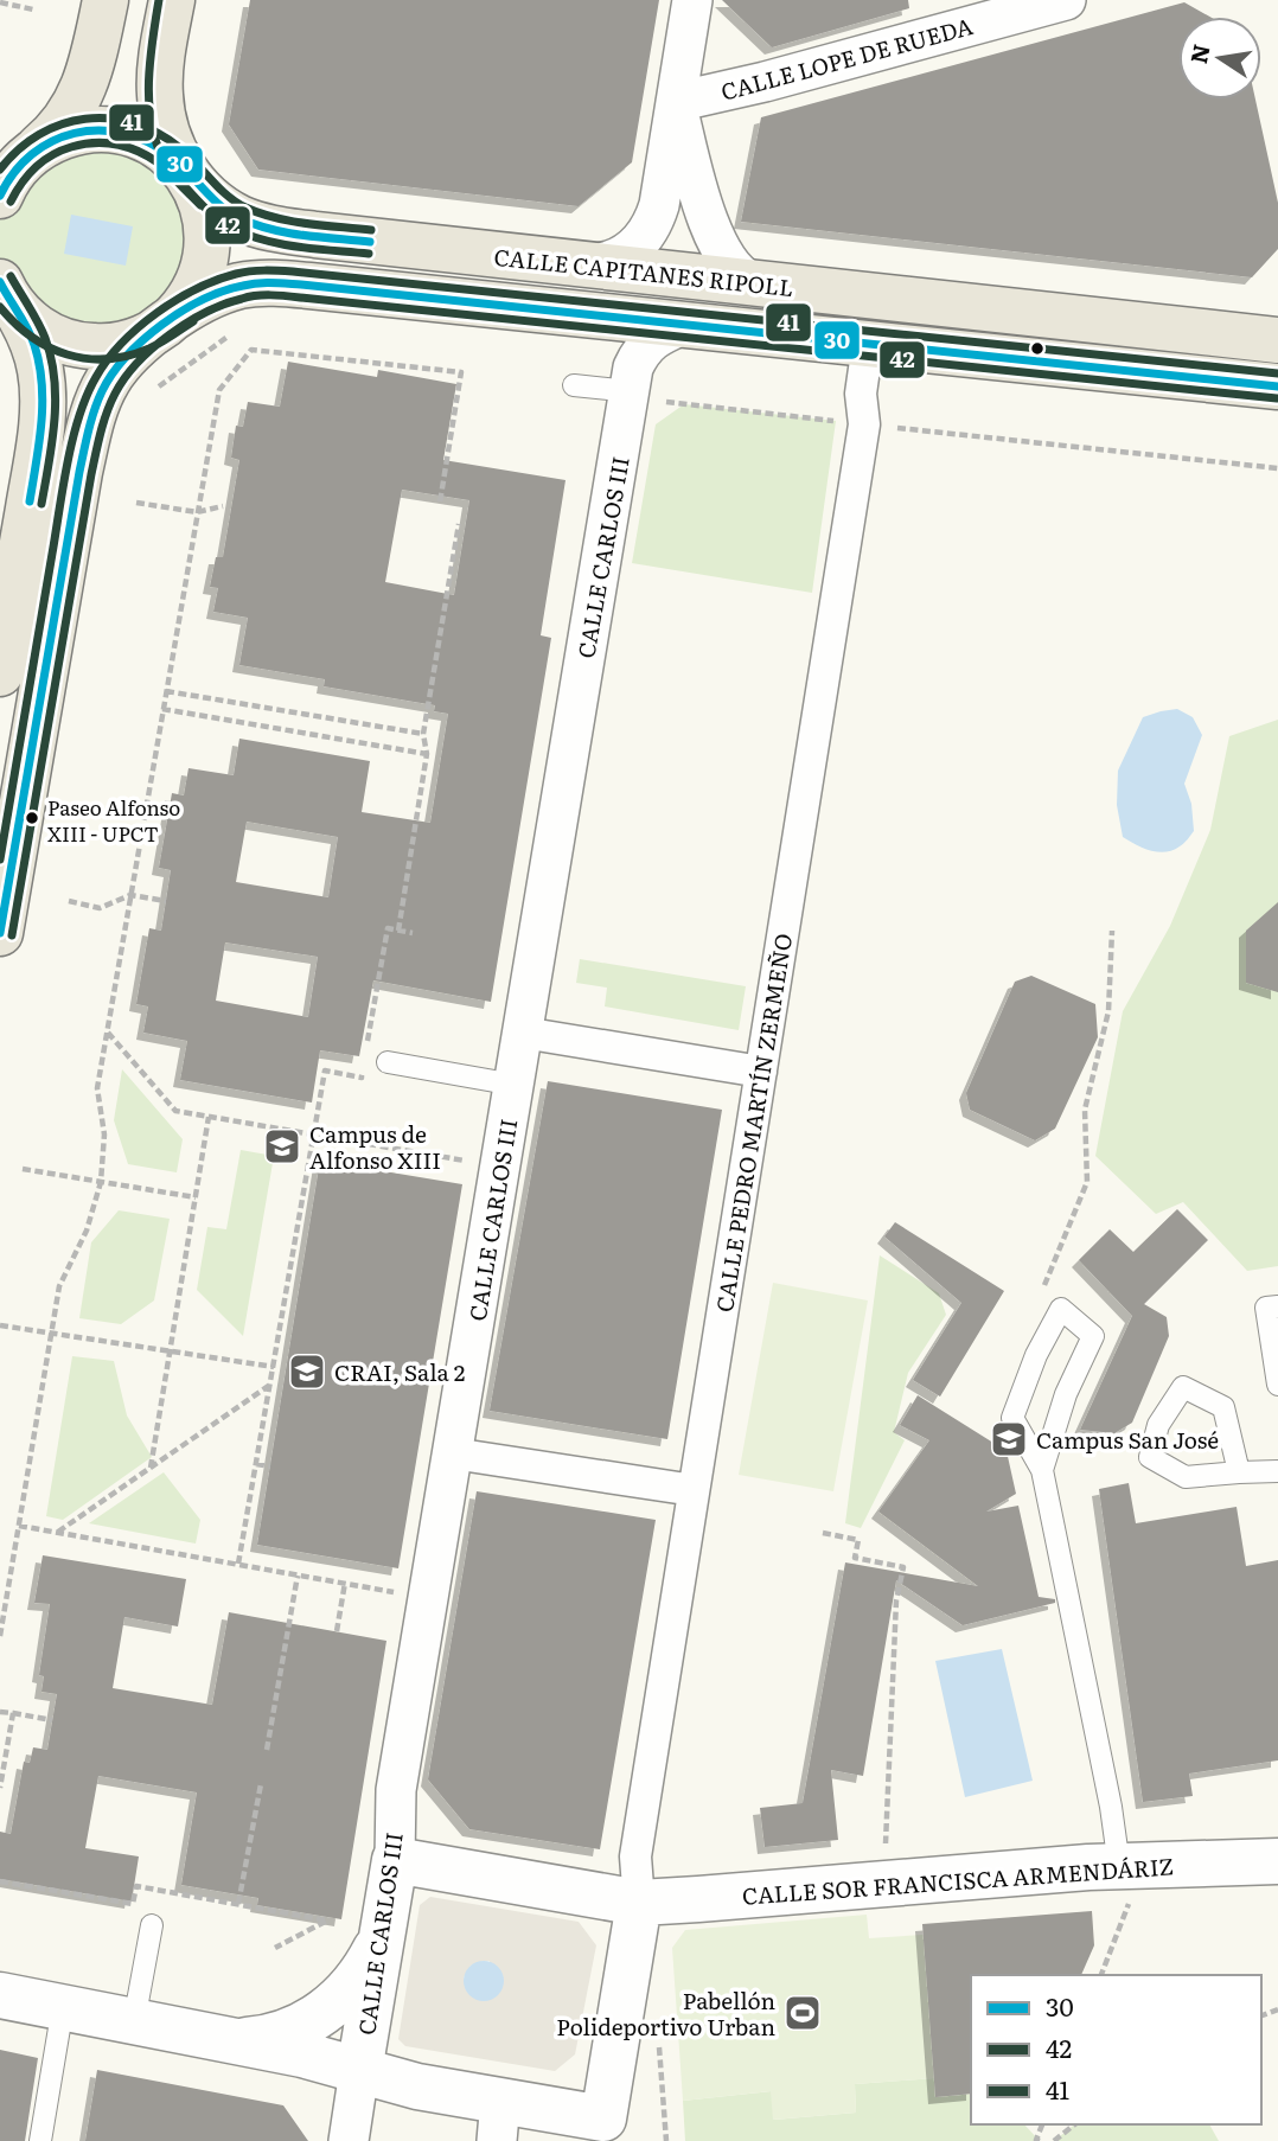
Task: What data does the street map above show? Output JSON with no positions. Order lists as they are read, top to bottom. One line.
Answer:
{"streets":{"main road":["CALLE CAPITANES RIPOLL"],"street":["CALLE LOPE DE RUEDA","CALLE CARLOS III","CALLE PEDRO MARTÍN ZERMEÑO","CALLE SOR FRANCISCA ARMENDÁRIZ"]},"crossings":[["CALLE CARLOS III","CALLE SOR FRANCISCA ARMENDÁRIZ"],["CALLE PEDRO MARTÍN ZERMEÑO","CALLE SOR FRANCISCA ARMENDÁRIZ"]],"places":{"other":["Paseo Alfonso XIII - UPCT"],"school or university":["Campus de Alfonso XIII","CRAI, Sala 2","Campus San José"],"sports":["Pabellón Polideportivo Urban"]},"lines":["transit line 42","transit line 41","transit line 30"],"legend":["30","42","41"],"north":"left"}
